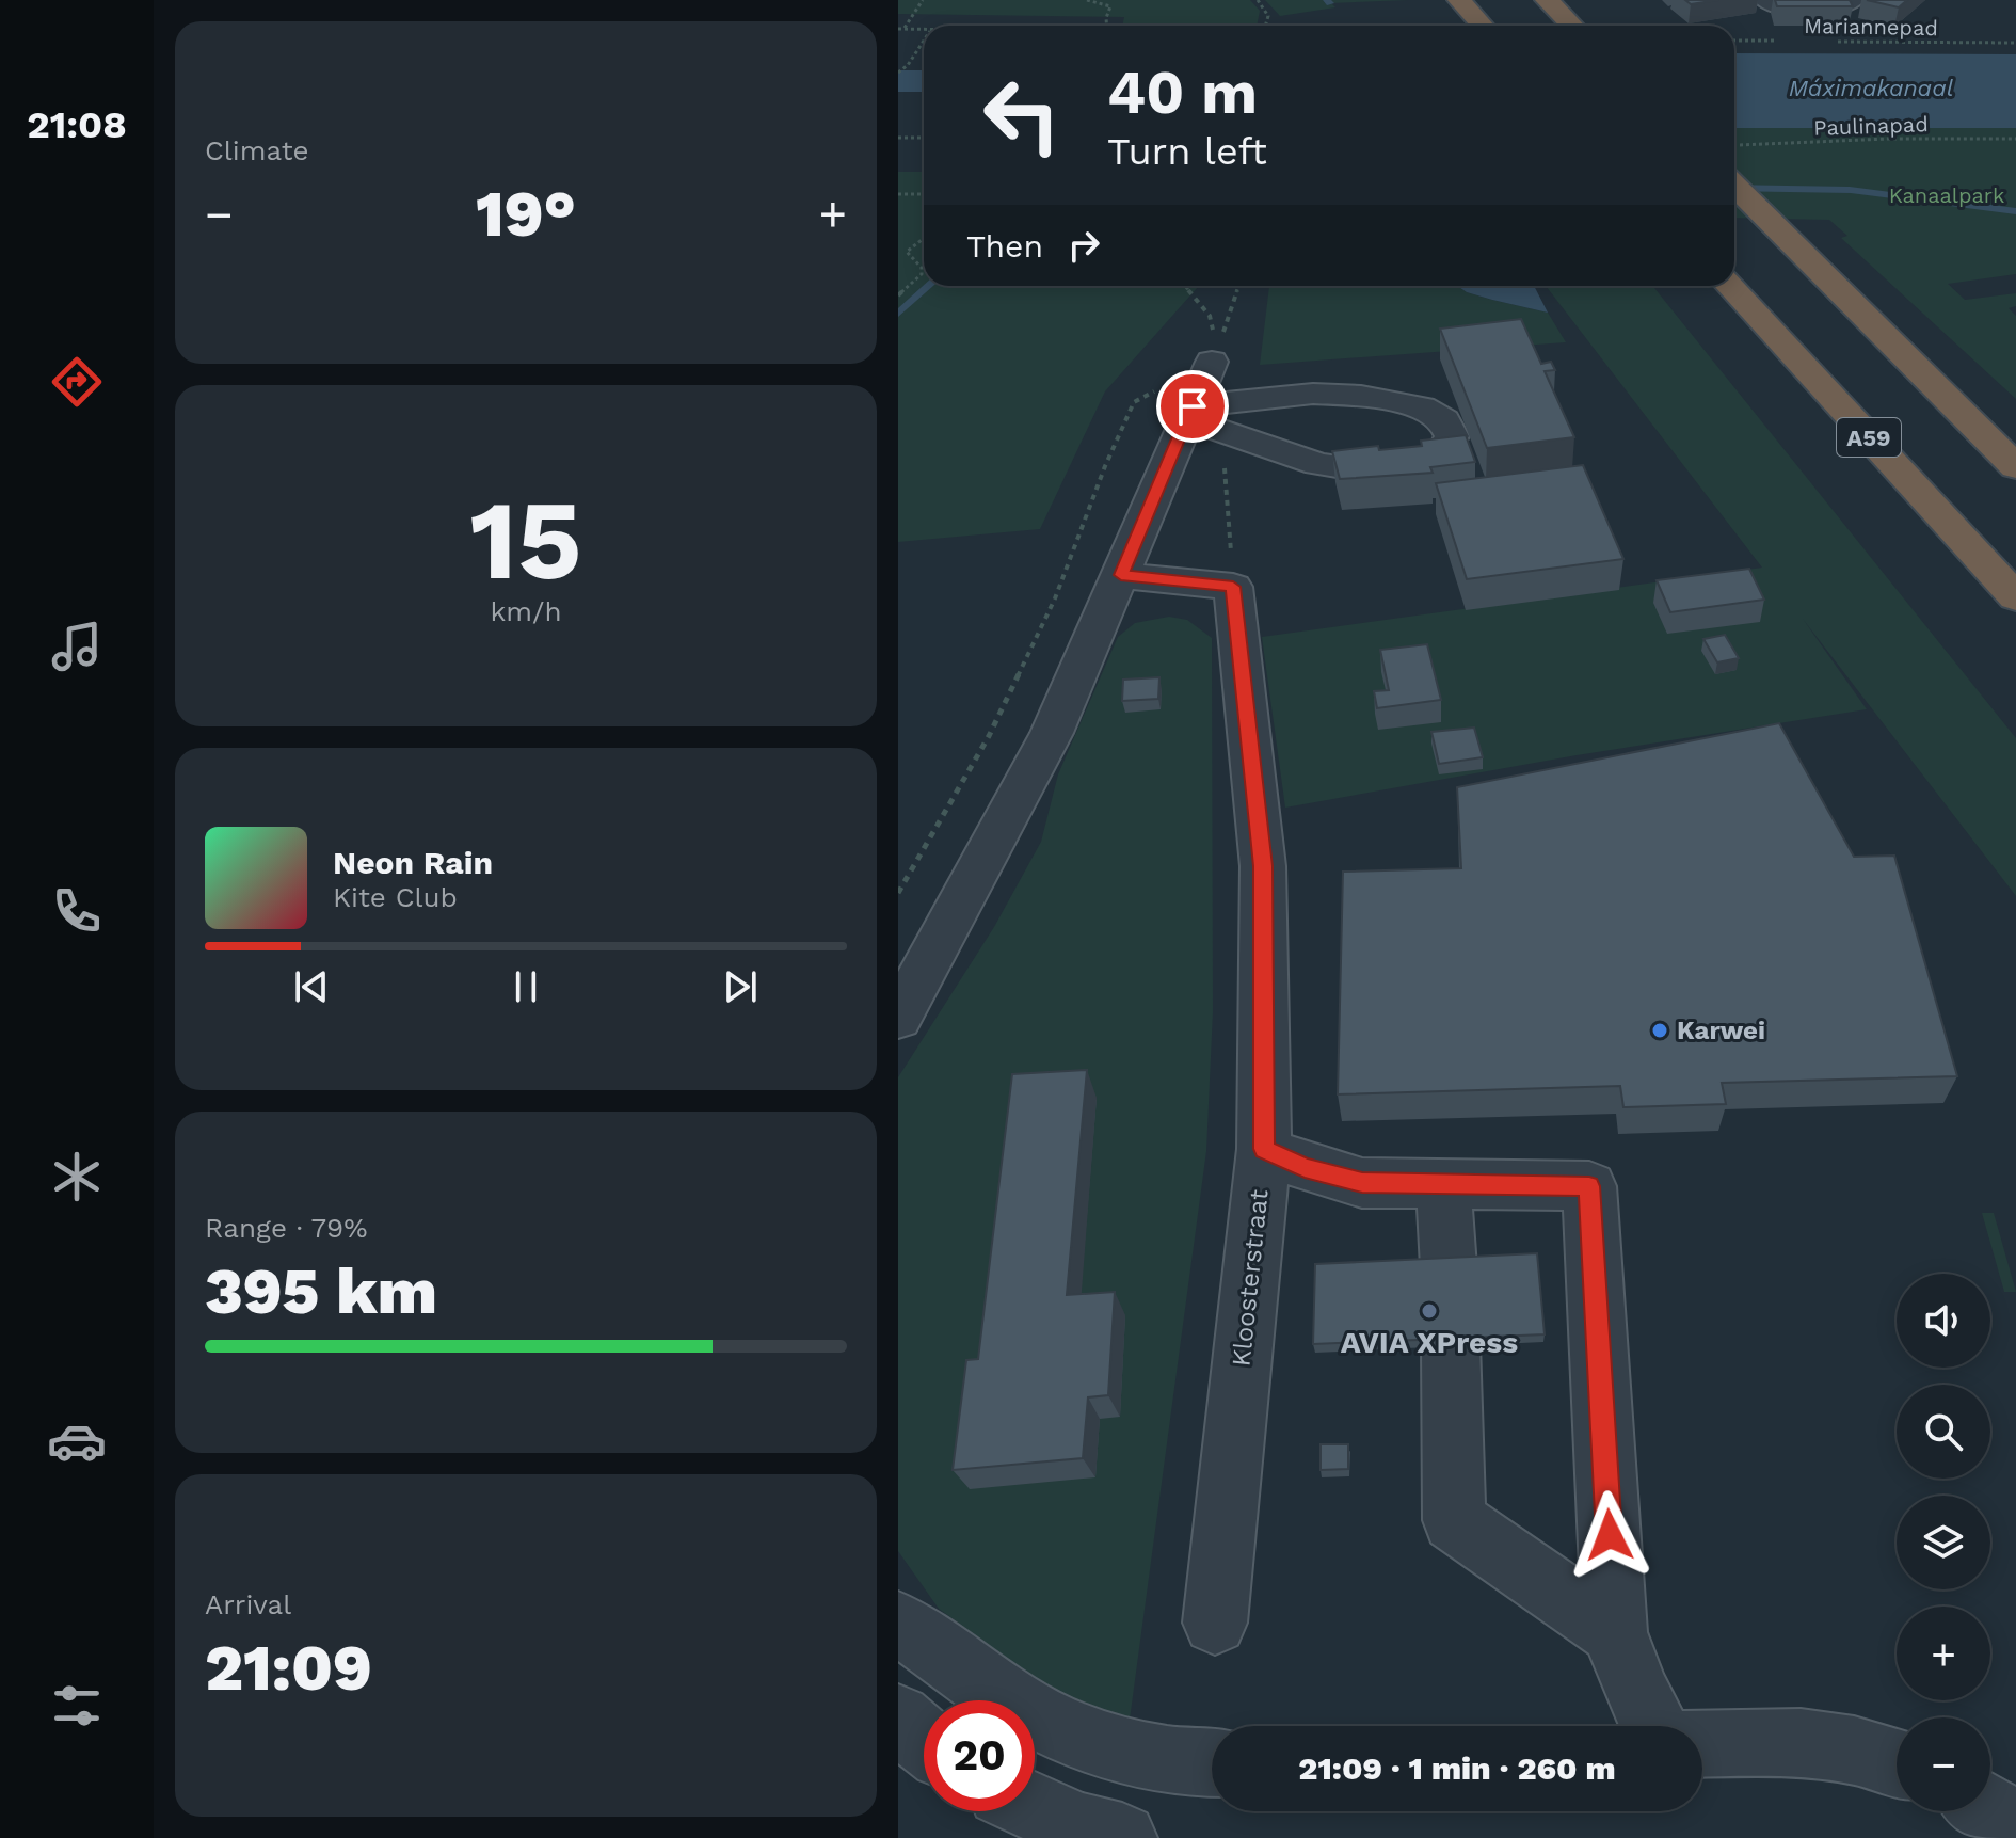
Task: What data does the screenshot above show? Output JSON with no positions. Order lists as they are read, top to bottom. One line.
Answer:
{"streets":{"highway":["A59"],"street":["Kloosterstraat"],"path":["Mariannepad","Paulinapad"]},"water":["Máximakanaal"],"parks":["Kanaalpark"],"places":["Karwei","AVIA XPress"],"page":{"tabs":"21:08","tile":["Climate",["15","km/h"],["Range · 79%","395 km"],["Arrival","21:09"]],"turn":["40 m","Turn left"],"heat":["−","19°","+"],"then":"Then","song":["Neon Rain","Kite Club"],"map_buttons":["+","−"],"limit":"20","trip":"21:09 · 1 min · 260 m"}}
